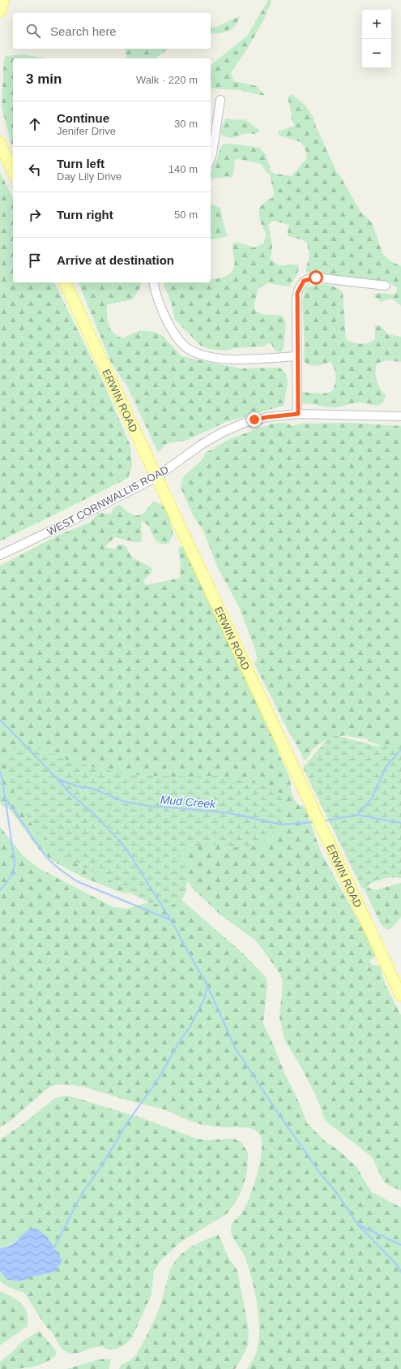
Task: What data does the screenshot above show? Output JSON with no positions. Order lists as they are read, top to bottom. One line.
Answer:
{"streets":{"main road":["ERWIN ROAD"],"street":["WEST CORNWALLIS ROAD"]},"crossings":[["ERWIN ROAD","WEST CORNWALLIS ROAD"]],"water":["Mud Creek"],"page":{"map_buttons":["+","−"],"search":"Search here","heading":["3 min","Walk · 220 m"],"list":[["Continue","Jenifer Drive","30 m"],["Turn left","Day Lily Drive","140 m"],["Turn right","50 m"],"Arrive at destination"]}}
